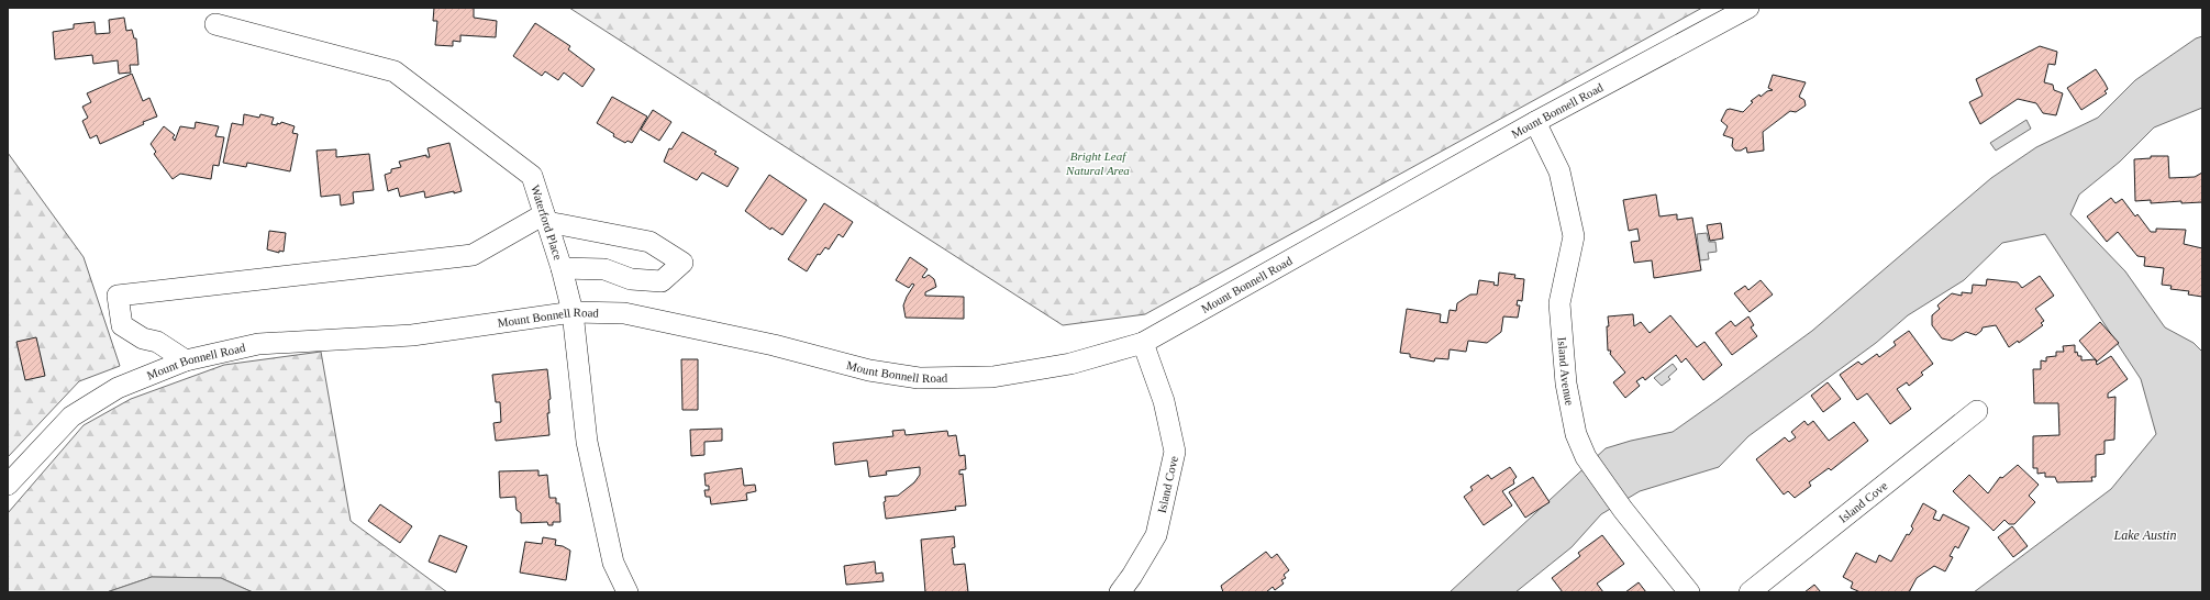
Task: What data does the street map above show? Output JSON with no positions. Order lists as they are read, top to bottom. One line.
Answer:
{"streets":{"street":["Mount Bonnell Road","Waterford Place","Island Avenue","Island Cove"]},"crossings":[["Mount Bonnell Road","Waterford Place"],["Mount Bonnell Road","Island Avenue"],["Mount Bonnell Road","Island Cove"]],"water":["Lake Austin"],"parks":["Bright Leaf Natural Area"]}
